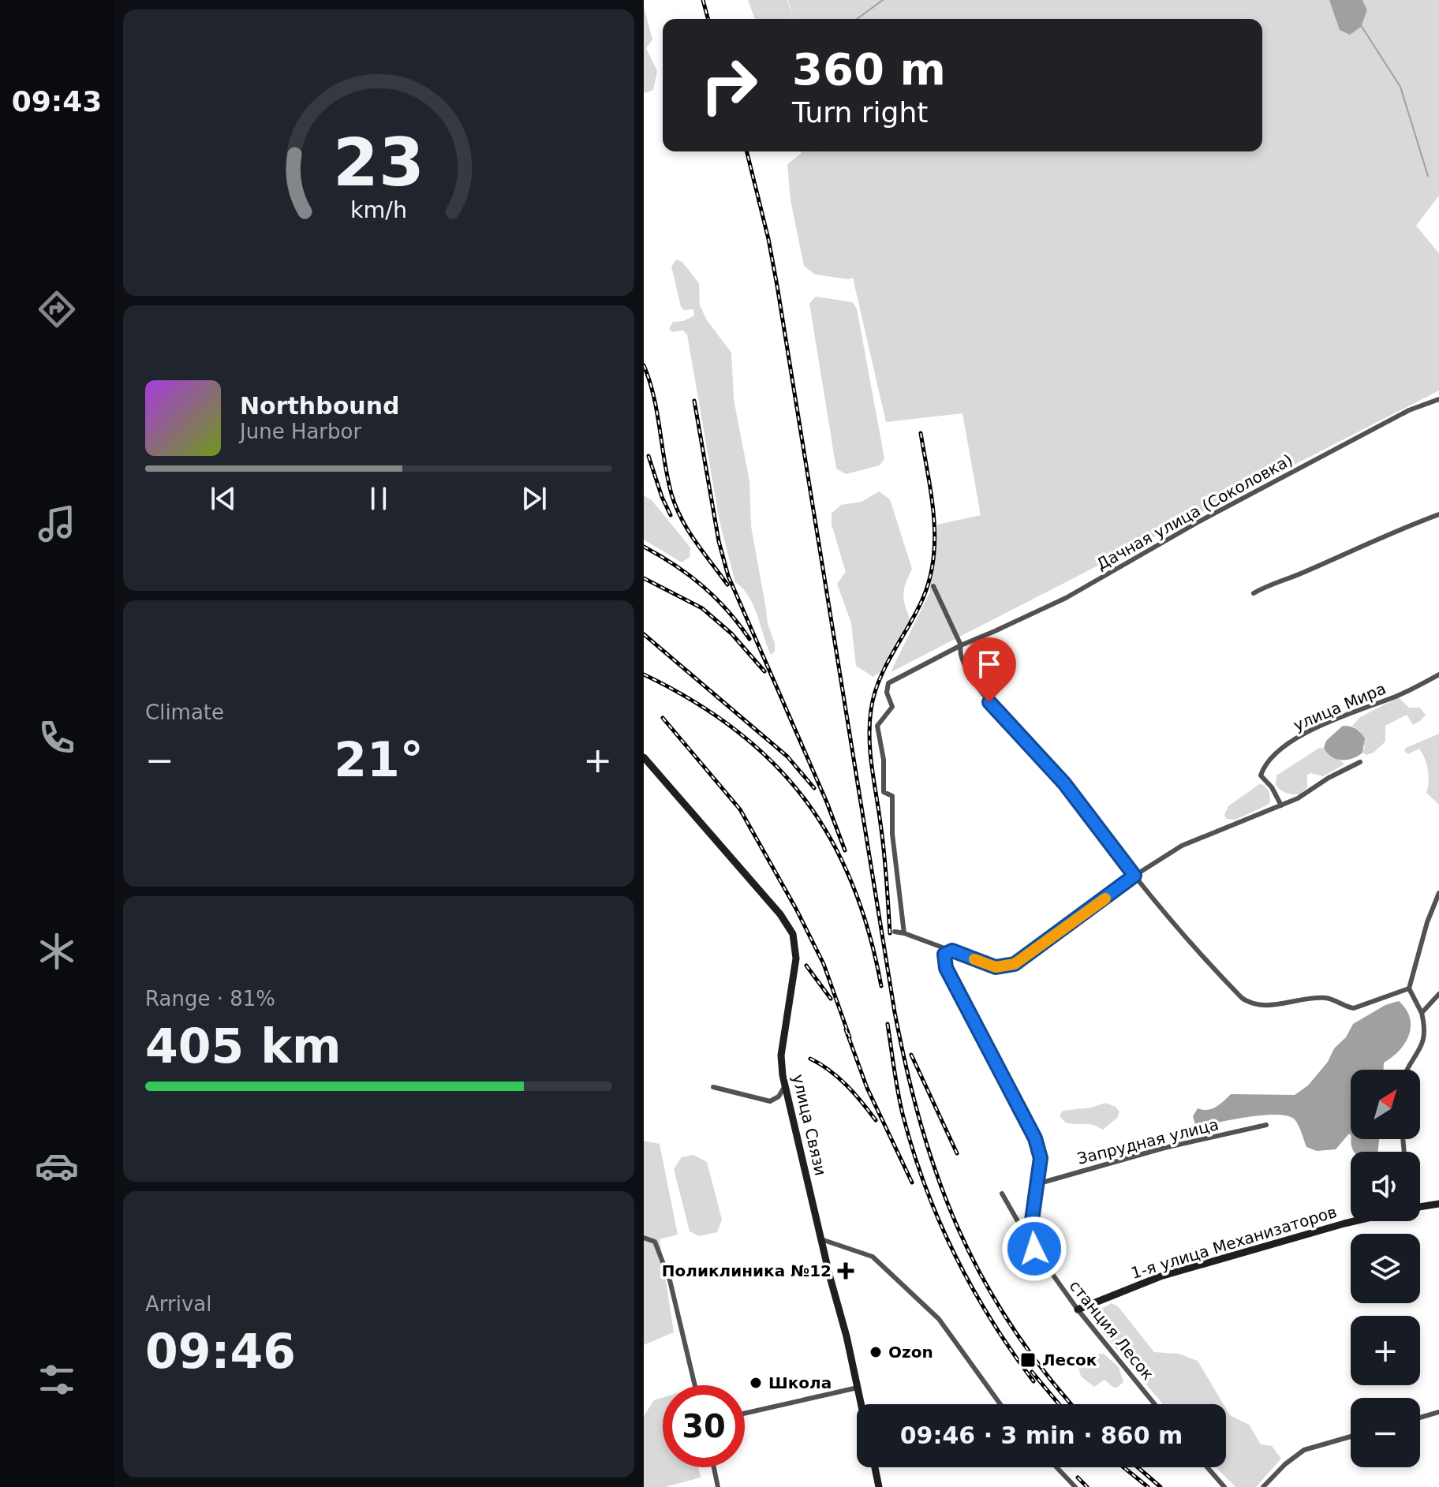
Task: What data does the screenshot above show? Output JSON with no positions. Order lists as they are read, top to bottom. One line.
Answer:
{"streets":{"street":["Дачная улица (Соколовка)","улица Мира","улица Связи","Запрудная улица","1-я улица Механизаторов","станция Лесок"]},"crossings":[["1-я улица Механизаторов","станция Лесок"]],"places":{"health":["Поликлиника №12"],"other":["Ozon","Школа"],"transit":["Лесок"]},"north":"top right","page":{"tabs":"09:43","turn":["360 m","Turn right"],"song":["Northbound","June Harbor"],"tile":["Climate",["Range · 81%","405 km"],["Arrival","09:46"]],"heat":["−","21°","+"],"map_buttons":["+","−"],"limit":"30","trip":"09:46 · 3 min · 860 m","gauge":["23","km/h"]}}
